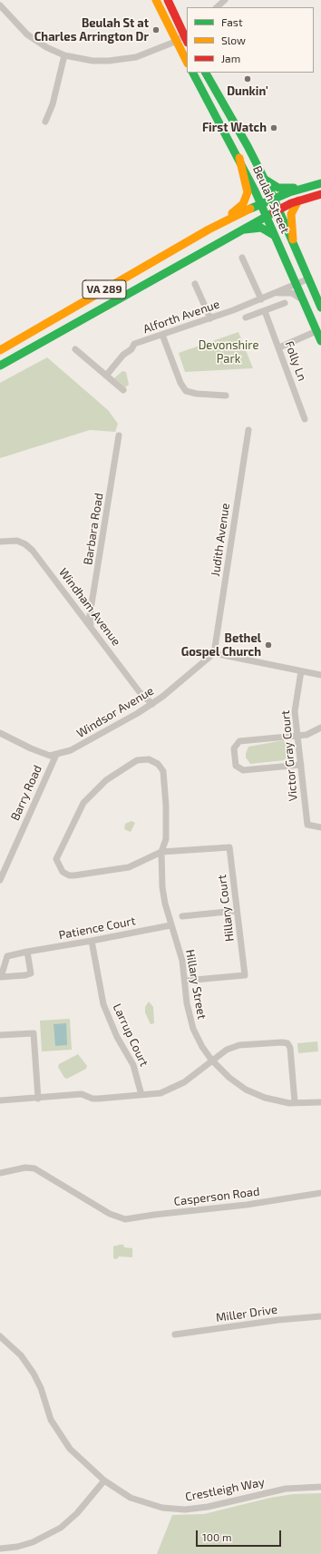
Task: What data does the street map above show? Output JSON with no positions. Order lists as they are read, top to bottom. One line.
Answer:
{"streets":{"main road":["Beulah Street","VA 289"],"street":["Alforth Avenue","Folly Ln","Barbara Road","Judith Avenue","Windham Avenue","Windsor Avenue","Victor Gray Court","Barry Road","Hillary Court","Patience Court","Hillary Street","Larrup Court","Casperson Road","Miller Drive","Crestleigh Way"]},"crossings":[["Beulah Street","VA 289"],["Beulah Street","Alforth Avenue"],["Barbara Road","Windham Avenue"],["Judith Avenue","Windsor Avenue"],["Windham Avenue","Windsor Avenue"],["Windsor Avenue","Barry Road"],["Hillary Court","Hillary Street"],["Patience Court","Hillary Street"],["Patience Court","Larrup Court"]],"parks":["Devonshire Park"],"places":["Beulah St at Charles Arrington Dr","Dunkin'","First Watch","Bethel Gospel Church"],"legend":["Fast","Slow","Jam"],"scale_bar":"100 m"}
